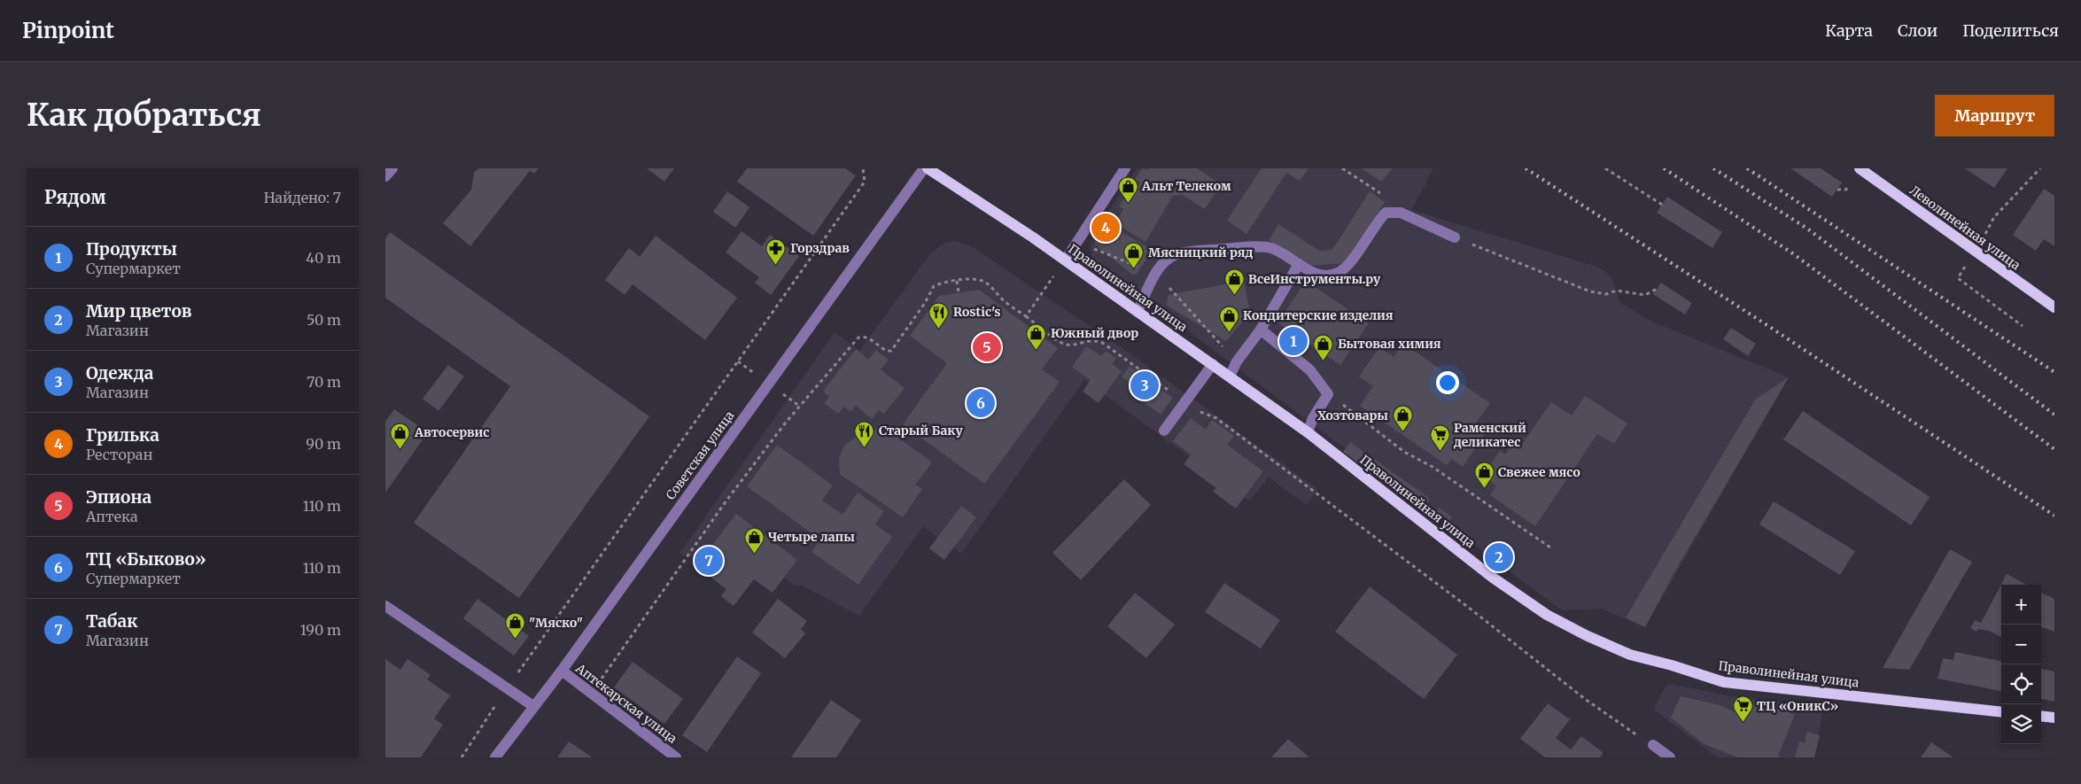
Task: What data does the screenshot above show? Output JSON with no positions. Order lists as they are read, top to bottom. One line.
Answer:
{"streets":{"main road":["Леволинейная улица","Праволинейная улица"],"street":["Советская улица","Аптекарская улица"]},"crossings":[["Праволинейная улица","Советская улица"],["Советская улица","Аптекарская улица"]],"places":{"shop":["Альт Телеком","Мясницкий ряд","ВсеИнструменты.ру","Кондитерские изделия","Южный двор","Бытовая химия","Хозтовары","Автосервис","Свежее мясо","Четыре лапы","\"Мяско\""],"pharmacy":["Горздрав"],"restaurant":["Rostic's","Старый Баку"],"supermarket":["Раменский деликатес","ТЦ «ОникС»"]},"page":{"header":"Pinpoint","nav":["Карта","Слои","Поделиться"],"buttons":"Маршрут","title":"Как добраться","heading":["Рядом","Найдено: 7"],"pins":["4","1","5","3","6","2","7"],"list":[{"mark":"1","name":"Продукты","note":"Супермаркет","value":"40 m"},{"mark":"2","name":"Мир цветов","note":"Магазин","value":"50 m"},{"mark":"3","name":"Одежда","note":"Магазин","value":"70 m"},{"mark":"4","name":"Грилька","note":"Ресторан","value":"90 m"},{"mark":"5","name":"Эпиона","note":"Аптека","value":"110 m"},{"mark":"6","name":"ТЦ «Быково»","note":"Супермаркет","value":"110 m"},{"mark":"7","name":"Табак","note":"Магазин","value":"190 m"}],"map_buttons":["+","−"]}}
